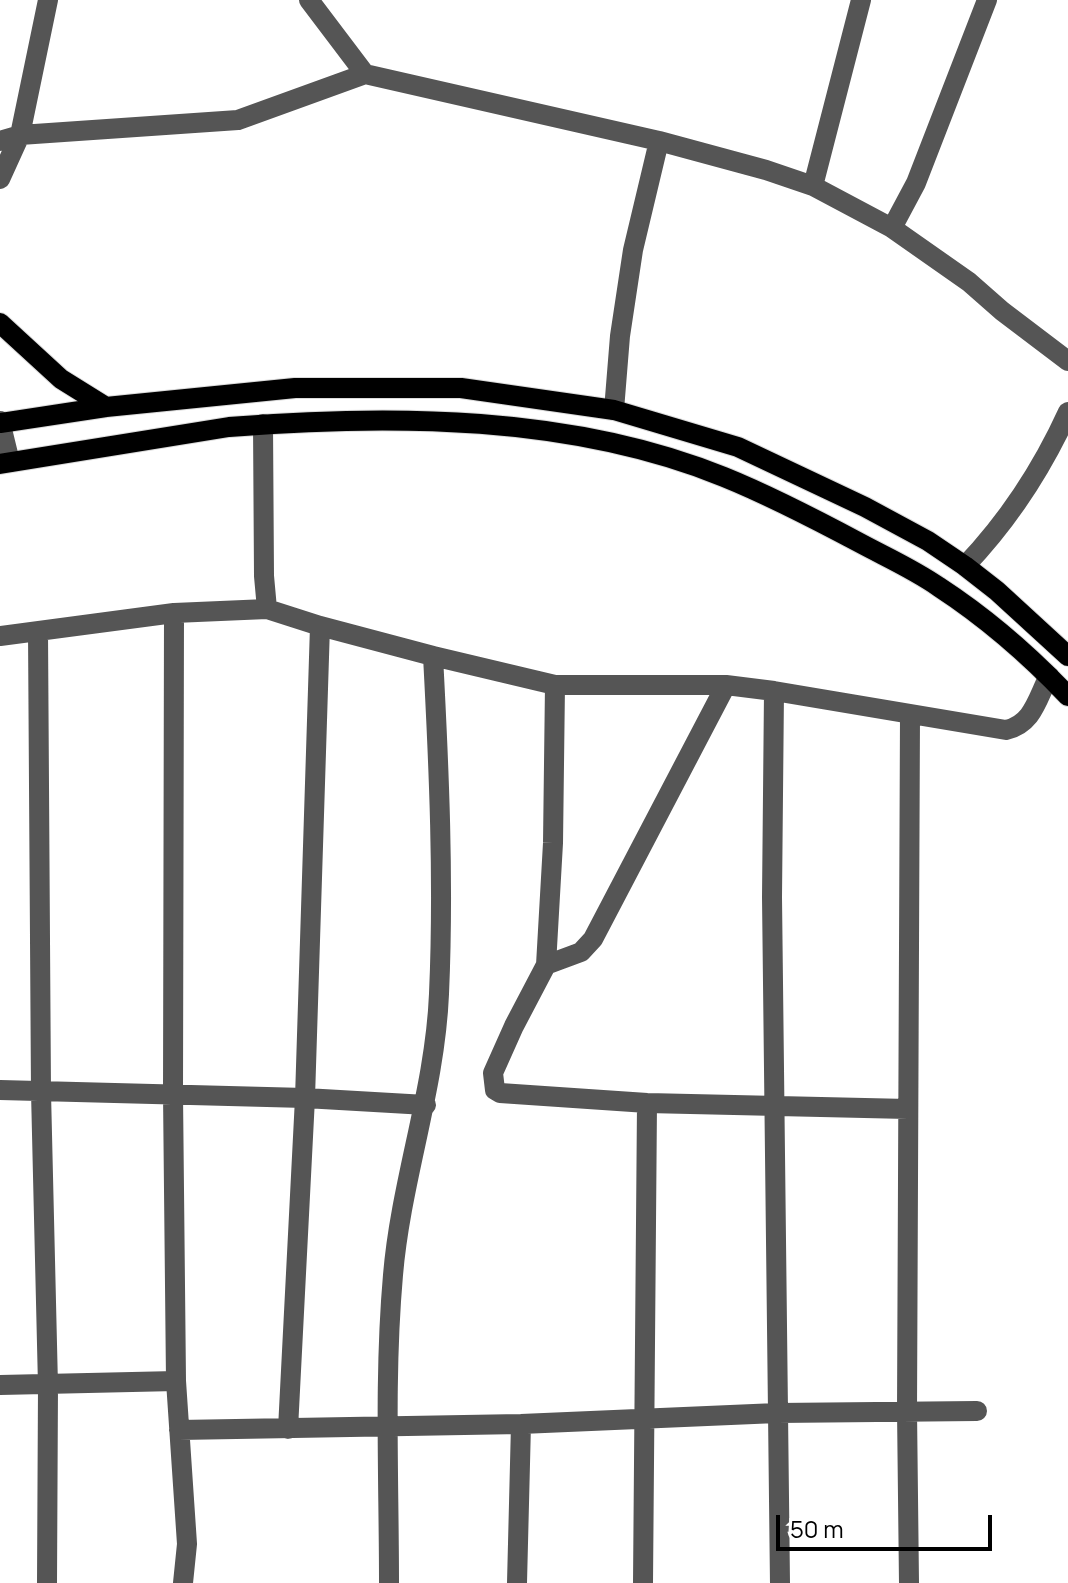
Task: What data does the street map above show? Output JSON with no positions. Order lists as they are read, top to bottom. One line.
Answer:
{"scale_bar":"50 m"}
